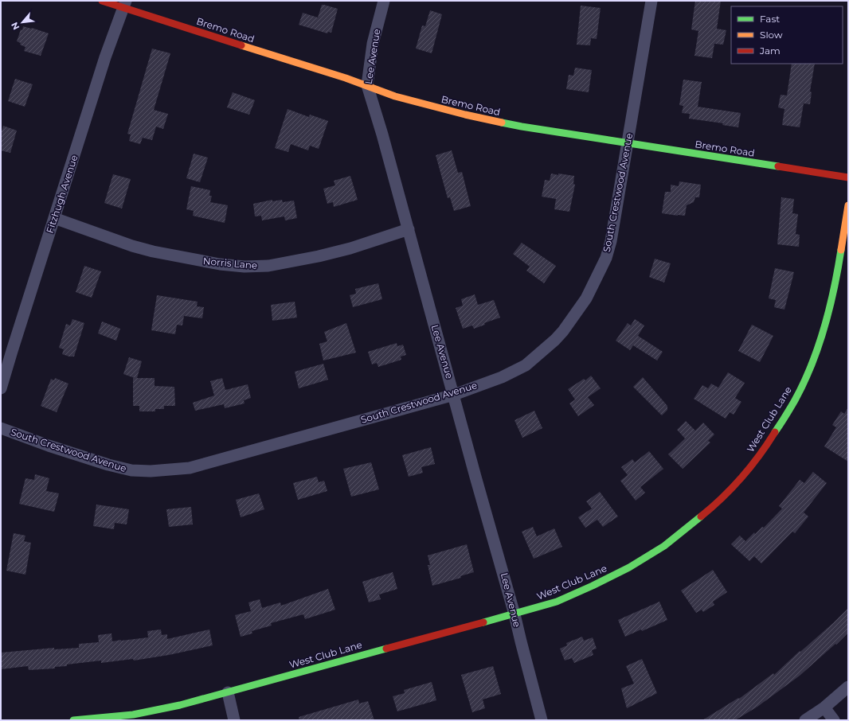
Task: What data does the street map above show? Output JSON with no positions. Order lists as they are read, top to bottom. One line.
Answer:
{"streets":{"street":["Bremo Road","Lee Avenue","South Crestwood Avenue","Fitzhugh Avenue","Norris Lane","West Club Lane"]},"crossings":[["Bremo Road","Lee Avenue"],["Bremo Road","South Crestwood Avenue"],["Bremo Road","Fitzhugh Avenue"],["Lee Avenue","South Crestwood Avenue"],["Lee Avenue","Norris Lane"],["Lee Avenue","West Club Lane"],["Fitzhugh Avenue","Norris Lane"]],"legend":["Fast","Slow","Jam"],"north":"bottom left"}
